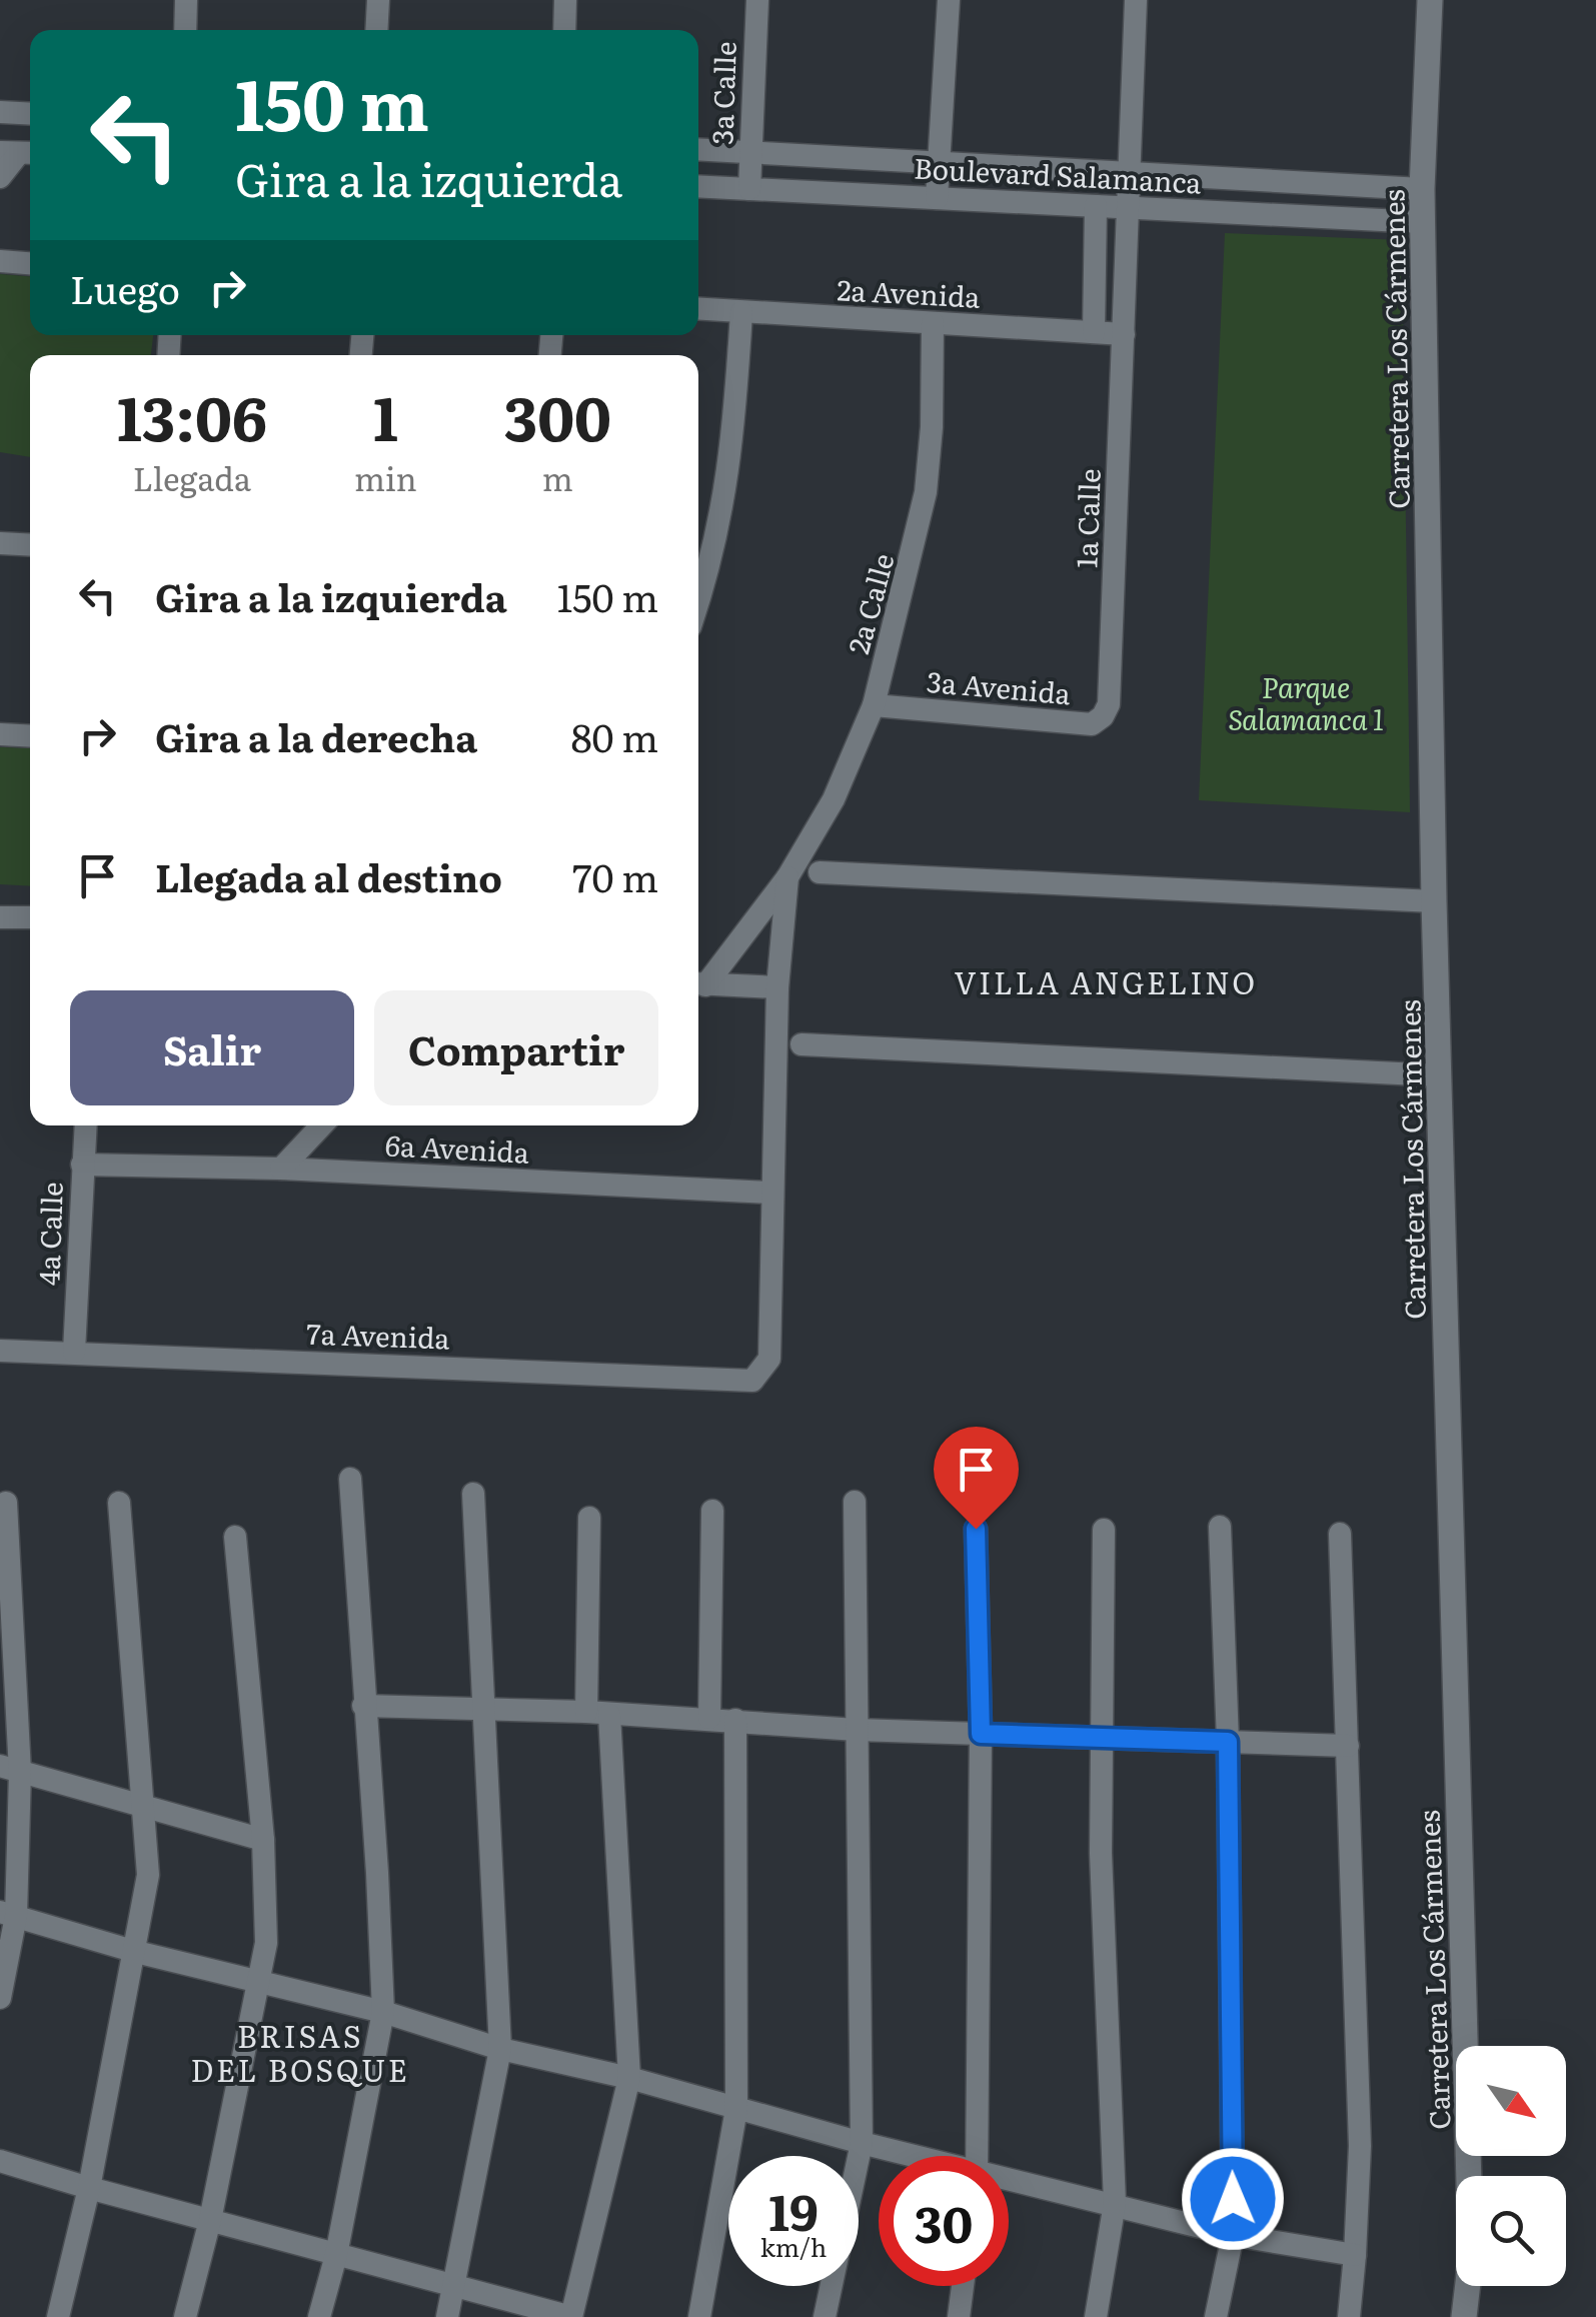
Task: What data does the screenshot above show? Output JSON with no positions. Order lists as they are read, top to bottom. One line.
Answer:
{"streets":{"main road":["Carretera Los Cármenes"],"street":["3a Calle","Boulevard Salamanca","2a Avenida","1a Calle","2a Calle","3a Avenida","6a Avenida","4a Calle","7a Avenida"]},"crossings":[["3a Calle","Boulevard Salamanca"],["Boulevard Salamanca","Carretera Los Cármenes"],["Boulevard Salamanca","1a Calle"],["2a Avenida","1a Calle"],["2a Avenida","2a Calle"],["1a Calle","3a Avenida"],["2a Calle","3a Avenida"],["2a Calle","6a Avenida"],["2a Calle","7a Avenida"],["6a Avenida","4a Calle"],["4a Calle","7a Avenida"]],"districts":["VILLA ANGELINO","BRISAS DEL BOSQUE"],"parks":["Parque Salamanca 1"],"north":"bottom right","page":{"turn":["150 m","Gira a la izquierda"],"then":"Luego","eta":["13:06","Llegada","1","min","300","m"],"list":[{"name":"Gira a la izquierda","value":"150 m"},{"name":"Gira a la derecha","value":"80 m"},{"name":"Llegada al destino","value":"70 m"}],"buttons":["Salir","Compartir"],"speed":"19 km/h","limit":"30"}}
